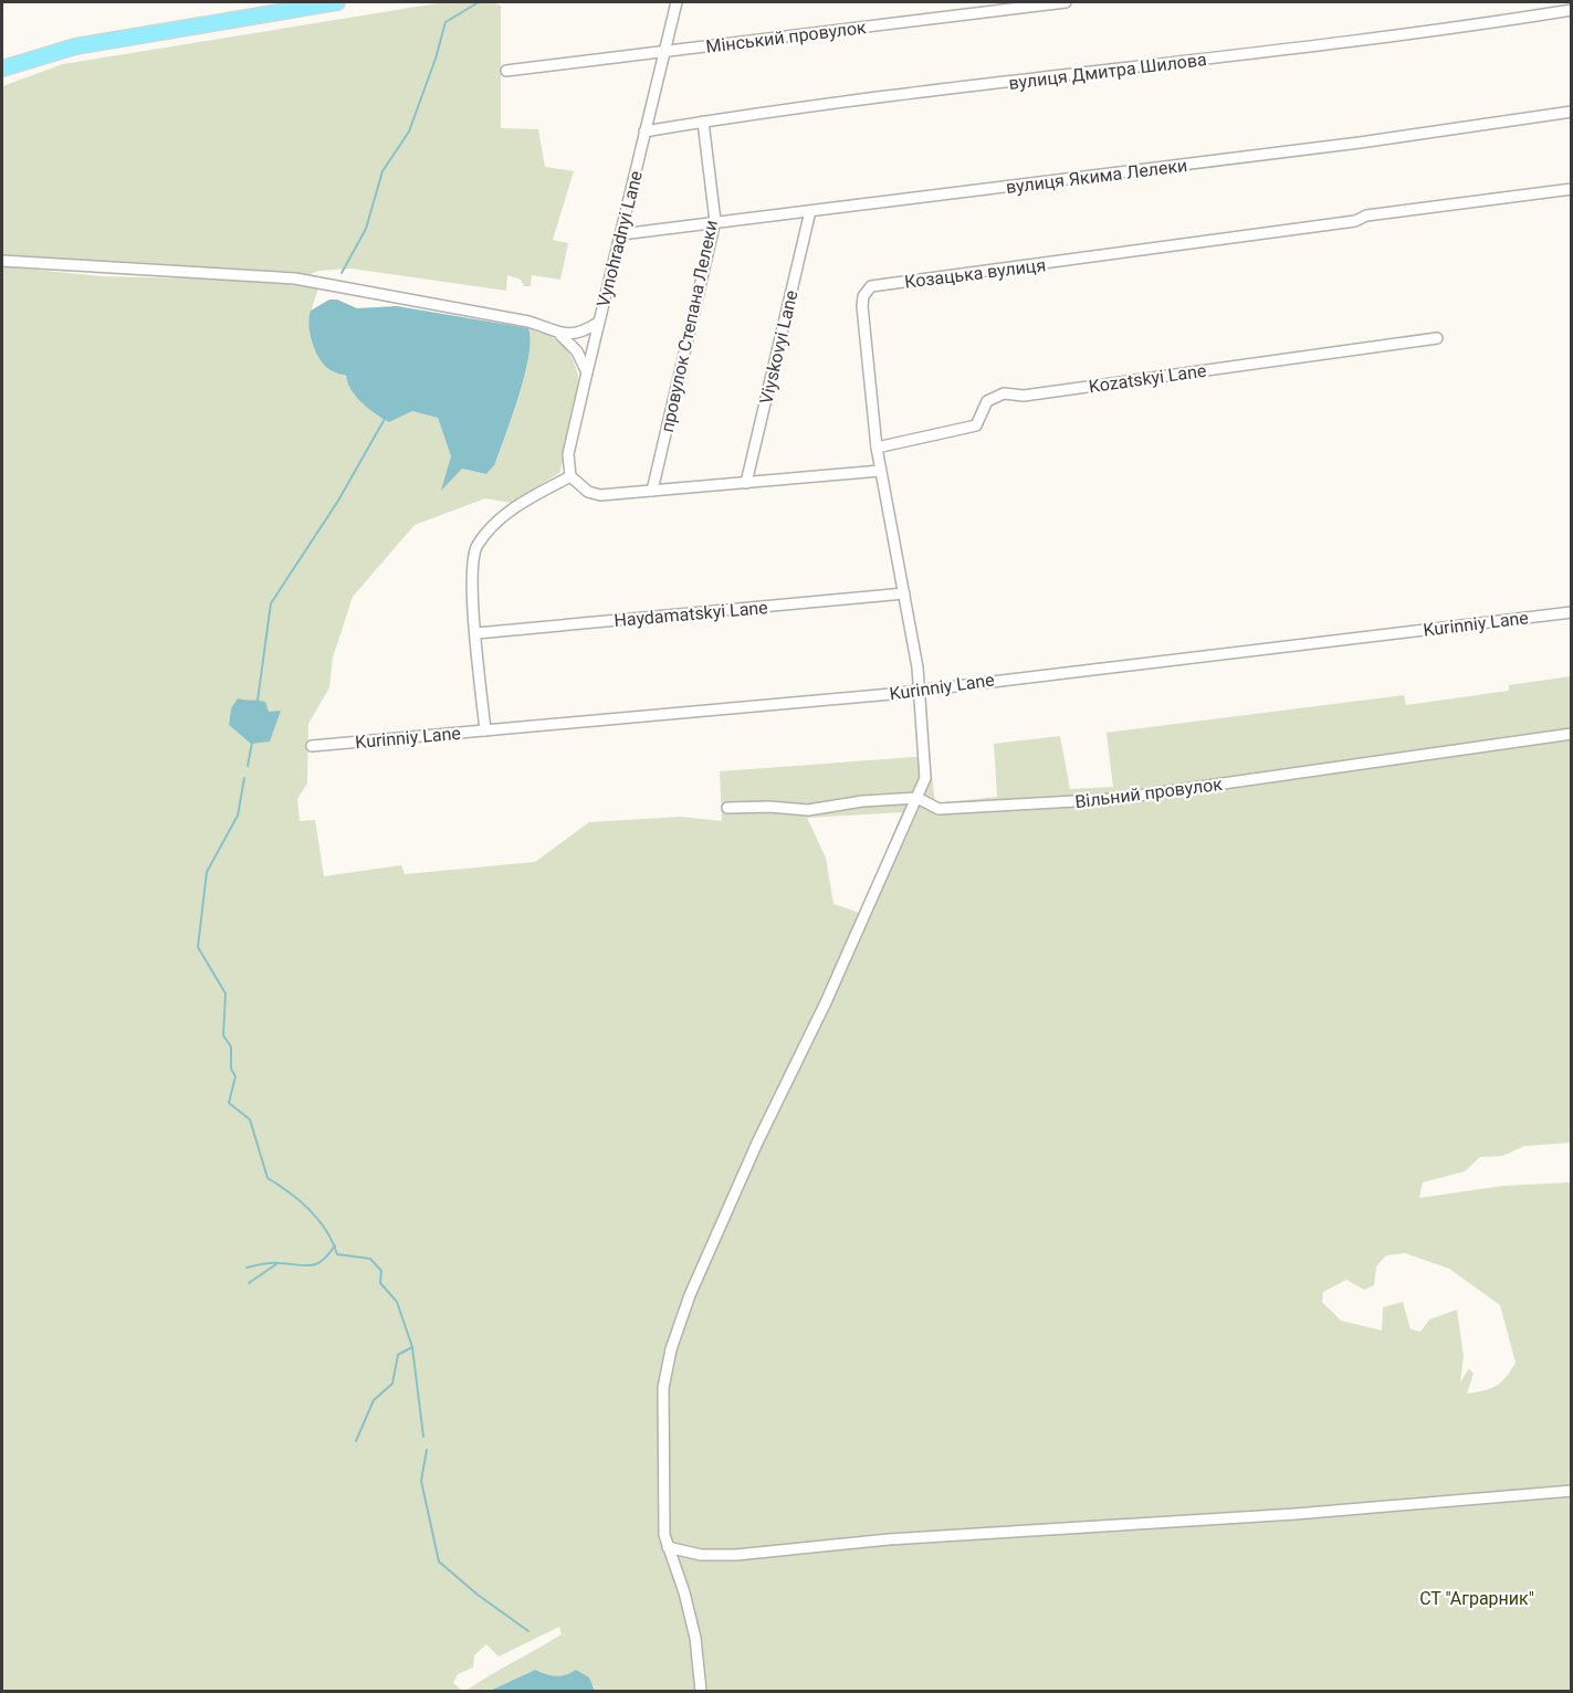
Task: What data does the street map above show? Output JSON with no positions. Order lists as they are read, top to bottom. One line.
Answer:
{"streets":{"street":["Мінський провулок","вулиця Дмитра Шилова","вулиця Якима Лелеки","Vynohradnyi Lane","Козацька вулиця","провулок Степана Лелеки","Viyskovyi Lane","Kozatskyi Lane","Haydamatskyi Lane","Kurinniy Lane","Вільний провулок"]},"crossings":[["Мінський провулок","Vynohradnyi Lane"],["вулиця Дмитра Шилова","Vynohradnyi Lane"],["вулиця Дмитра Шилова","провулок Степана Лелеки"],["вулиця Якима Лелеки","Vynohradnyi Lane"],["вулиця Якима Лелеки","провулок Степана Лелеки"],["вулиця Якима Лелеки","Viyskovyi Lane"],["Козацька вулиця","Kozatskyi Lane"],["Козацька вулиця","Haydamatskyi Lane"],["Козацька вулиця","Kurinniy Lane"],["Козацька вулиця","Вільний провулок"]],"parks":["СТ \"Аграрник\""]}
